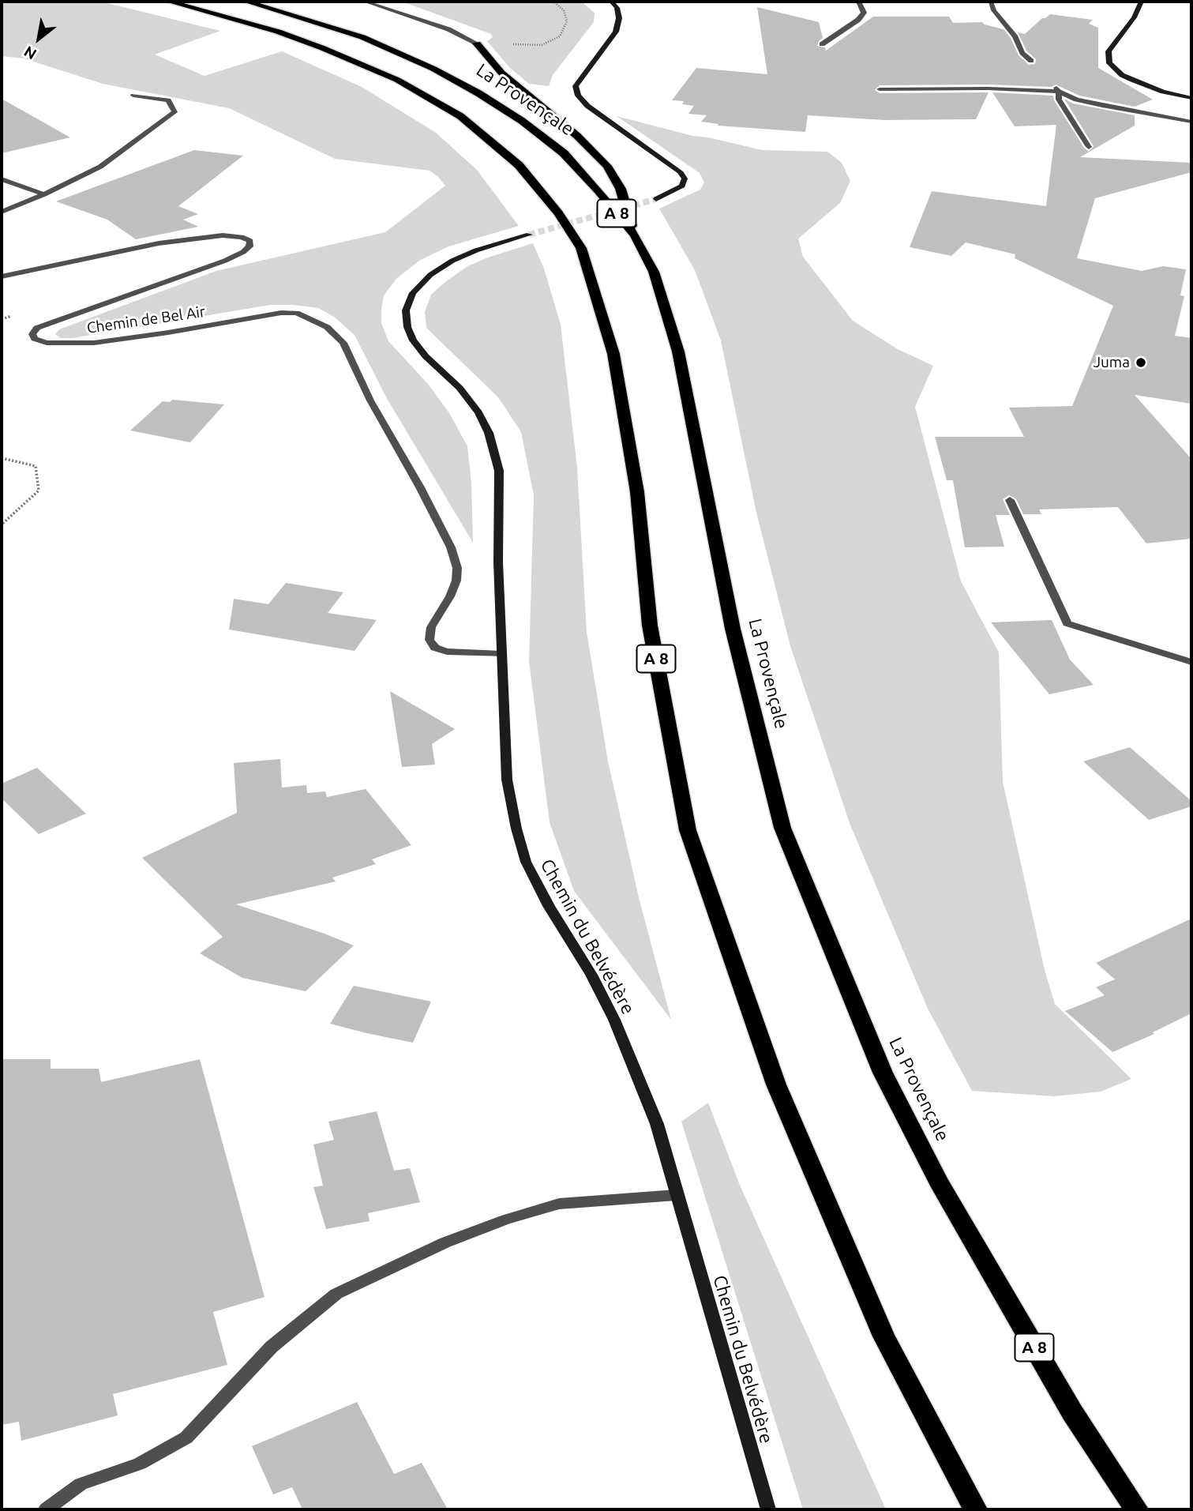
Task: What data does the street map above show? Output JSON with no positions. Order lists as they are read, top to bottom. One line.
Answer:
{"streets":{"highway":["La Provençale","A 8"],"street":["Chemin de Bel Air","Chemin du Belvédère"]},"crossings":[["Chemin de Bel Air","Chemin du Belvédère"]],"places":["Juma"],"north":"bottom left"}
